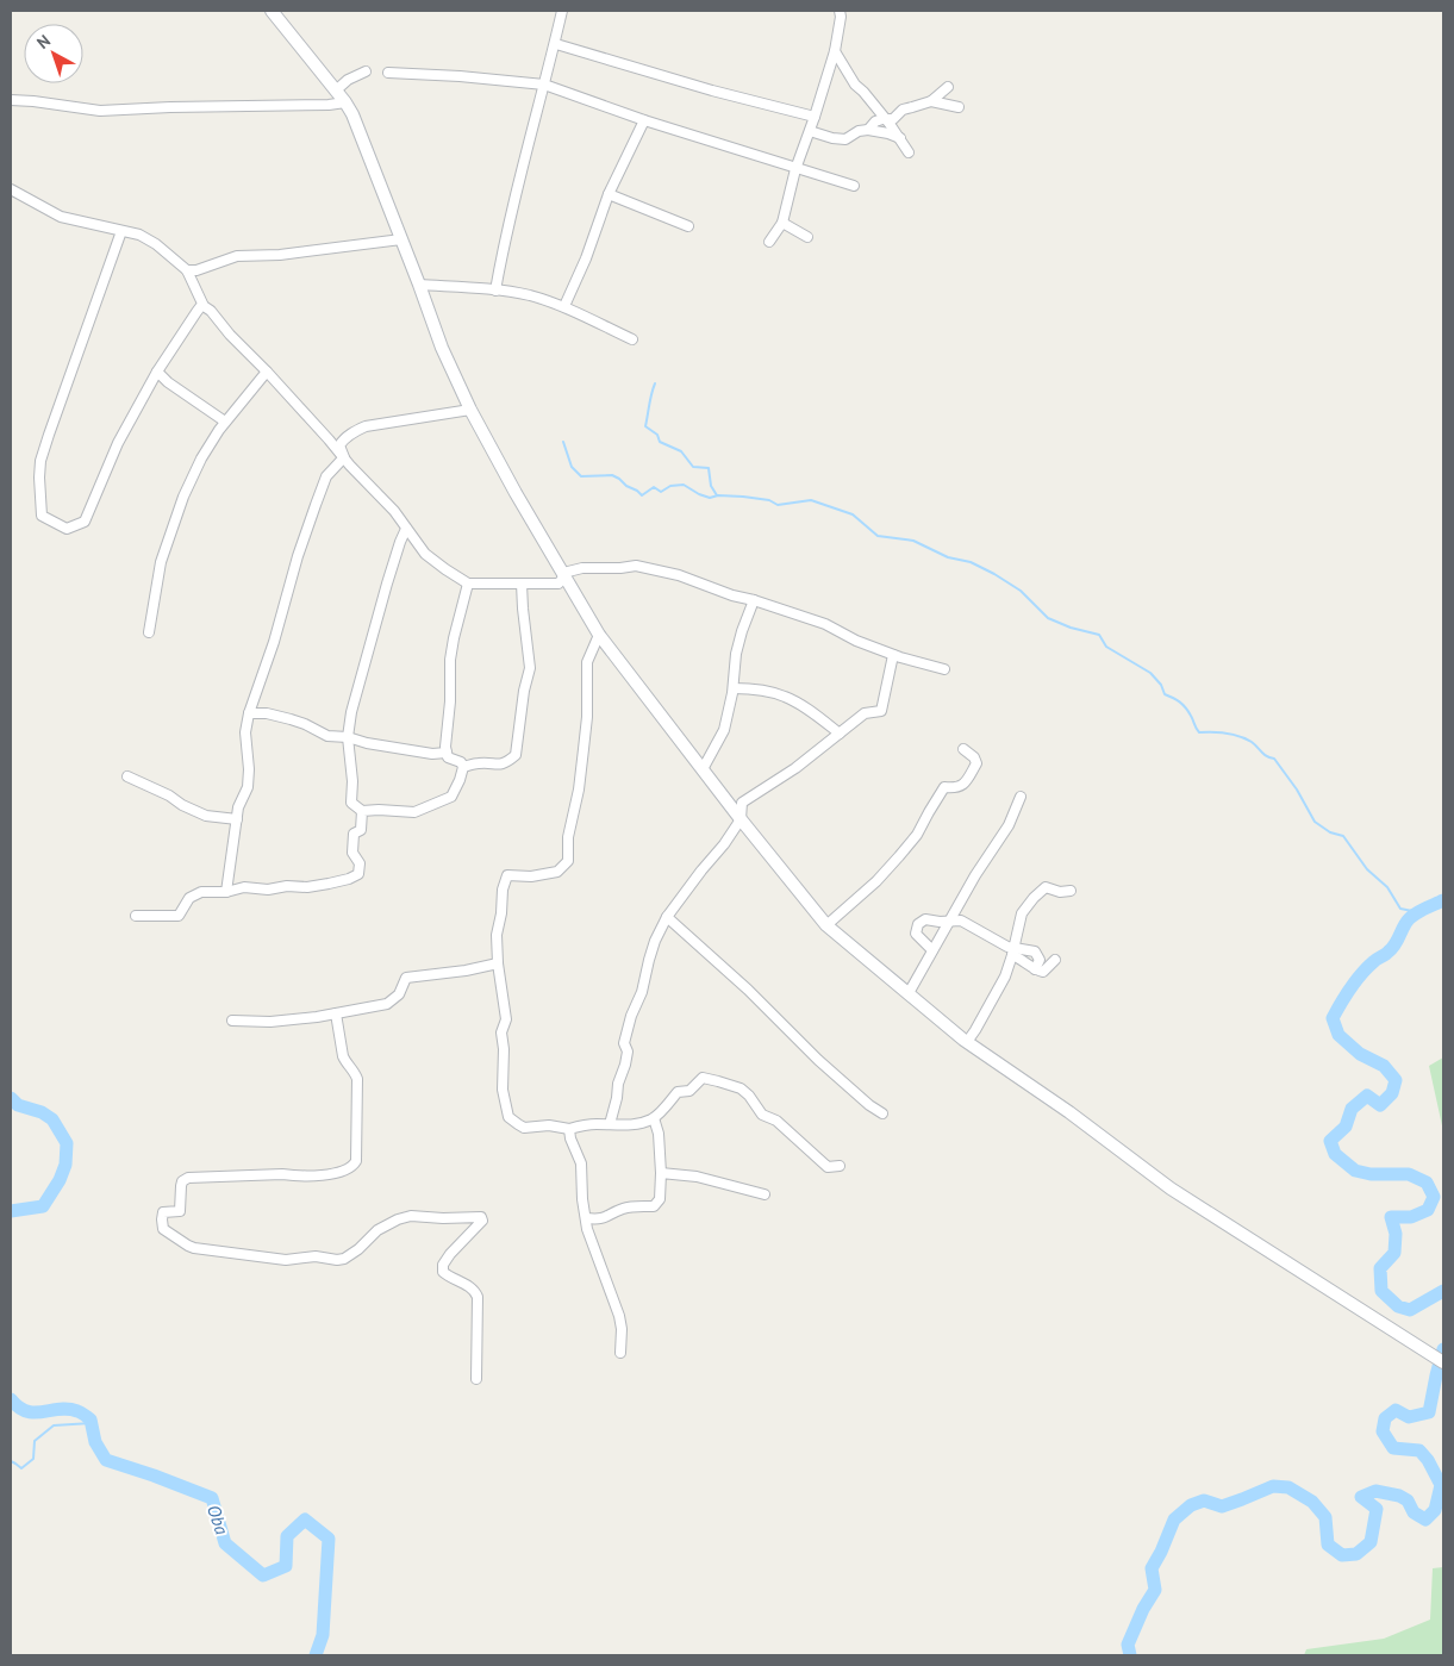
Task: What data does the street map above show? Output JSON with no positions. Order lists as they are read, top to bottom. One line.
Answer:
{"water":["Oba"],"north":"top left"}
